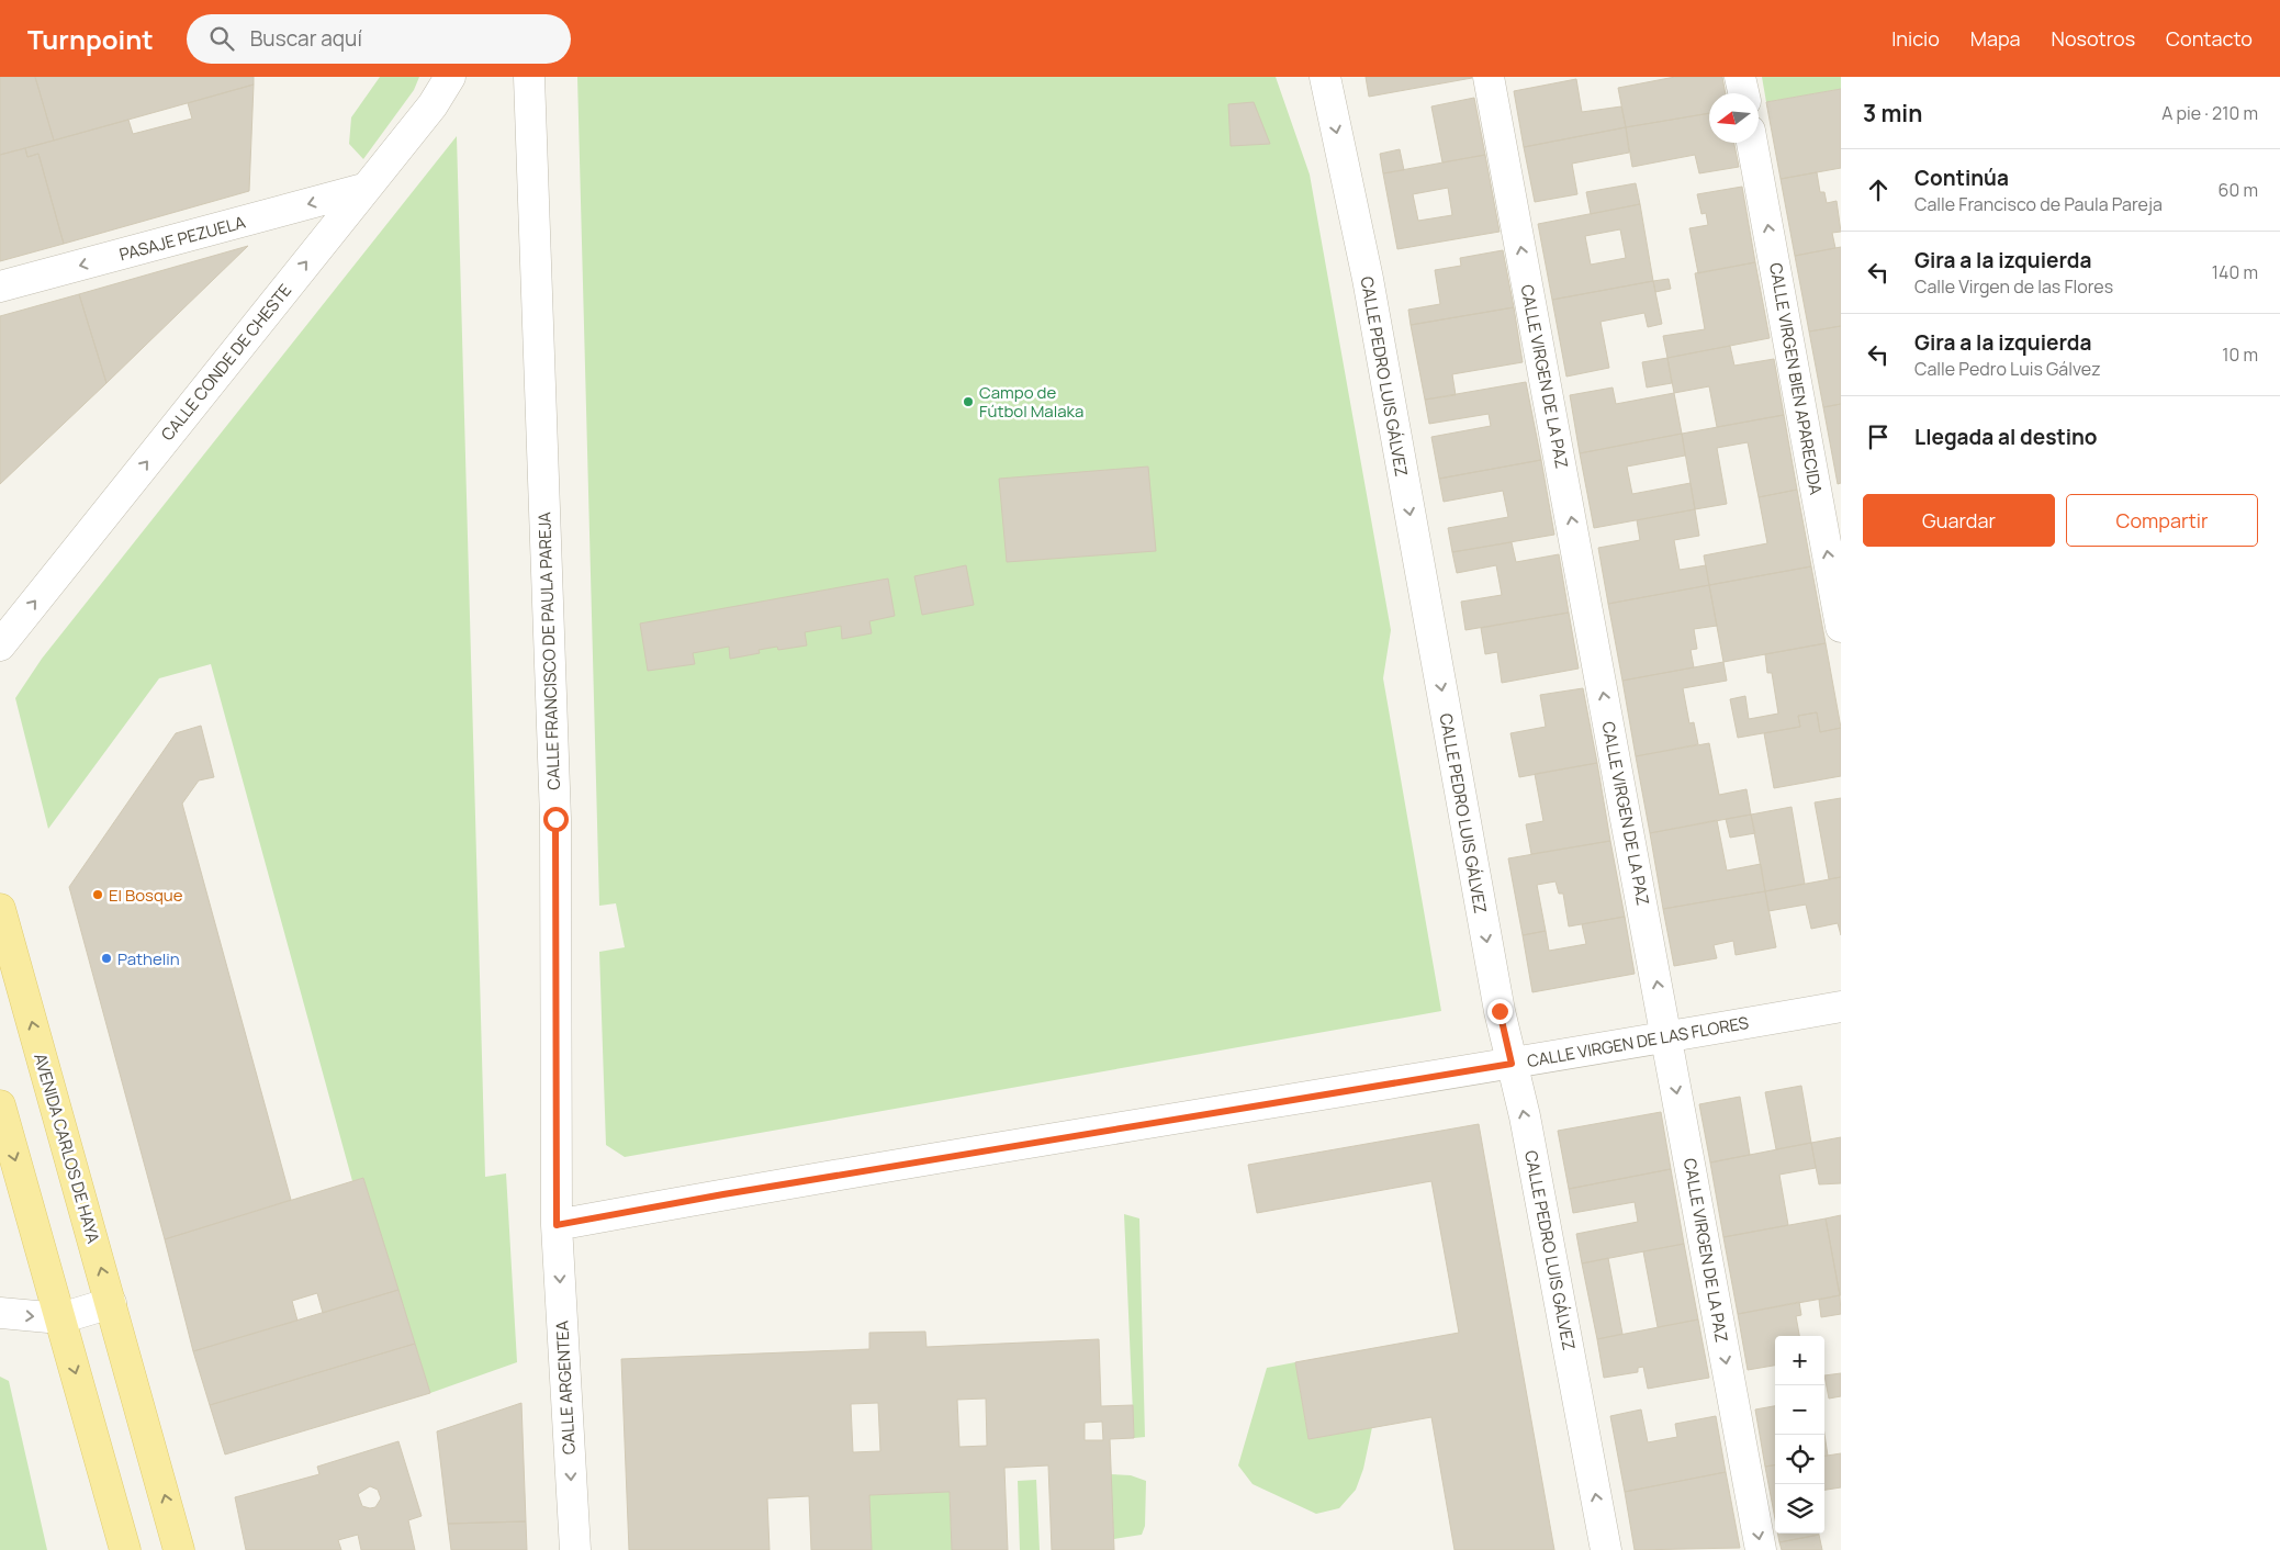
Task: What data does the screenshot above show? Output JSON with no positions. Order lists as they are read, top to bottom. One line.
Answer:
{"streets":{"main road":["AVENIDA CARLOS DE HAYA"],"street":["PASAJE PEZUELA","CALLE CONDE DE CHESTE","CALLE PEDRO LUIS GÁLVEZ","CALLE VIRGEN DE LA PAZ","CALLE VIRGEN BIEN APARECIDA","CALLE FRANCISCO DE PAULA PAREJA","CALLE VIRGEN DE LAS FLORES","CALLE ARGENTEA"]},"crossings":[["PASAJE PEZUELA","CALLE CONDE DE CHESTE"],["CALLE PEDRO LUIS GÁLVEZ","CALLE VIRGEN DE LAS FLORES"],["CALLE VIRGEN DE LA PAZ","CALLE VIRGEN DE LAS FLORES"],["CALLE FRANCISCO DE PAULA PAREJA","CALLE VIRGEN DE LAS FLORES"],["CALLE FRANCISCO DE PAULA PAREJA","CALLE ARGENTEA"],["CALLE VIRGEN DE LAS FLORES","CALLE ARGENTEA"]],"one_way":["PASAJE PEZUELA","CALLE CONDE DE CHESTE","CALLE VIRGEN BIEN APARECIDA","CALLE ARGENTEA"],"places":["Campo de Fútbol Malaka","El Bosque","Pathelin"],"north":"left","page":{"header":"Turnpoint","search":"Buscar aquí","nav":["Inicio","Mapa","Nosotros","Contacto"],"heading":["3 min","A pie · 210 m"],"list":[["Continúa","Calle Francisco de Paula Pareja","60 m"],["Gira a la izquierda","Calle Virgen de las Flores","140 m"],["Gira a la izquierda","Calle Pedro Luis Gálvez","10 m"],"Llegada al destino"],"buttons":["Guardar","Compartir"],"map_buttons":["+","−"]}}
